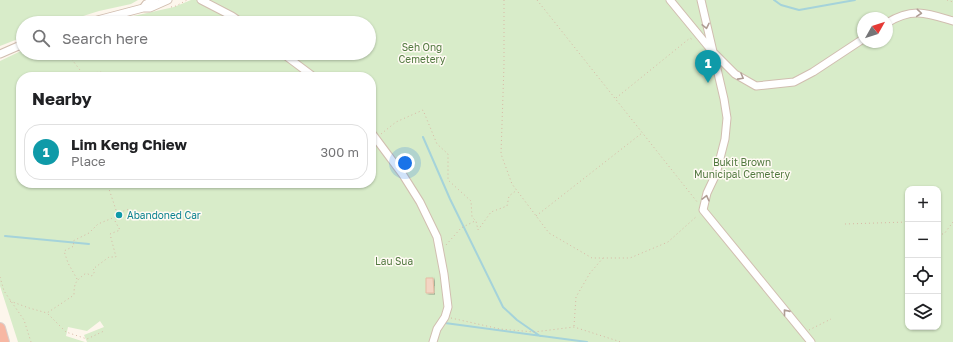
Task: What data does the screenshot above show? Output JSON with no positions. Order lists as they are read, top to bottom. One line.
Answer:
{"parks":["Seh Ong Cemetery","Bukit Brown Municipal Cemetery","Lau Sua"],"places":["Abandoned Car"],"north":"top right","page":{"search":"Search here","pins":"1","heading":"Nearby","list":[{"mark":"1","name":"Lim Keng Chiew","note":"Place","value":"300 m"}],"map_buttons":["+","−"]}}
